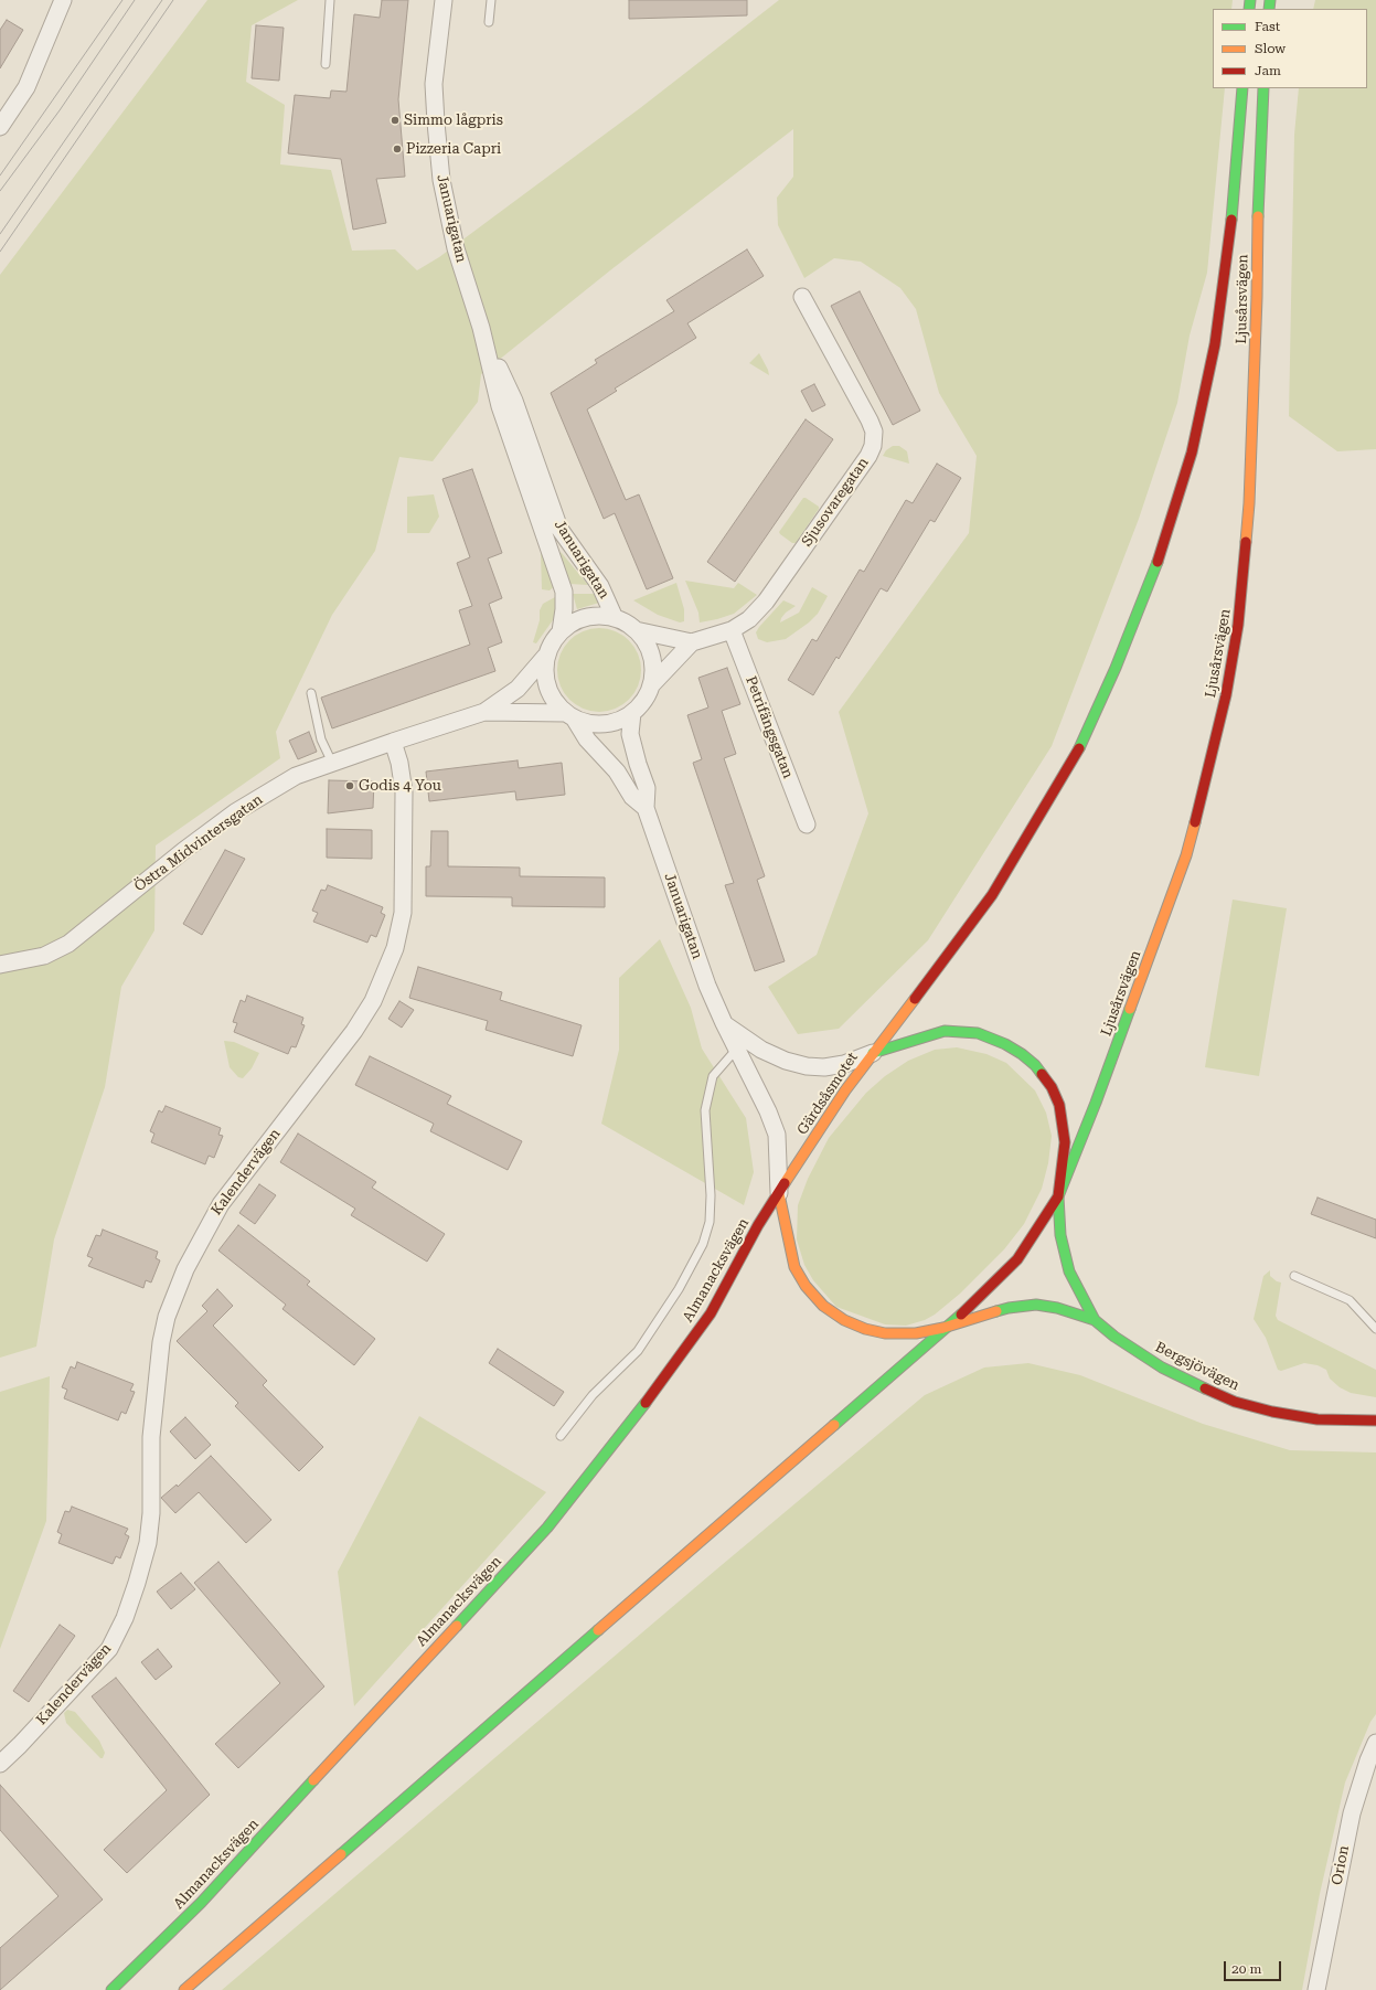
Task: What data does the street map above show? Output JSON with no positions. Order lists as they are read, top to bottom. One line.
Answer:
{"streets":{"main road":["Ljusårsvägen","Gärdsåsmotet","Almanacksvägen","Bergsjövägen"],"street":["Januarigatan","Sjusovaregatan","Petrifängsgatan","Östra Midvintersgatan","Kalendervägen","Orion"]},"crossings":[["Januarigatan","Sjusovaregatan"],["Januarigatan","Östra Midvintersgatan"],["Januarigatan","Gärdsåsmotet"],["Januarigatan","Almanacksvägen"],["Ljusårsvägen","Gärdsåsmotet"],["Ljusårsvägen","Bergsjövägen"],["Sjusovaregatan","Petrifängsgatan"],["Sjusovaregatan","Östra Midvintersgatan"],["Östra Midvintersgatan","Kalendervägen"],["Gärdsåsmotet","Almanacksvägen"],["Gärdsåsmotet","Bergsjövägen"]],"places":["Simmo lågpris","Pizzeria Capri","Godis 4 You"],"legend":["Fast","Slow","Jam"],"scale_bar":"20 m"}
